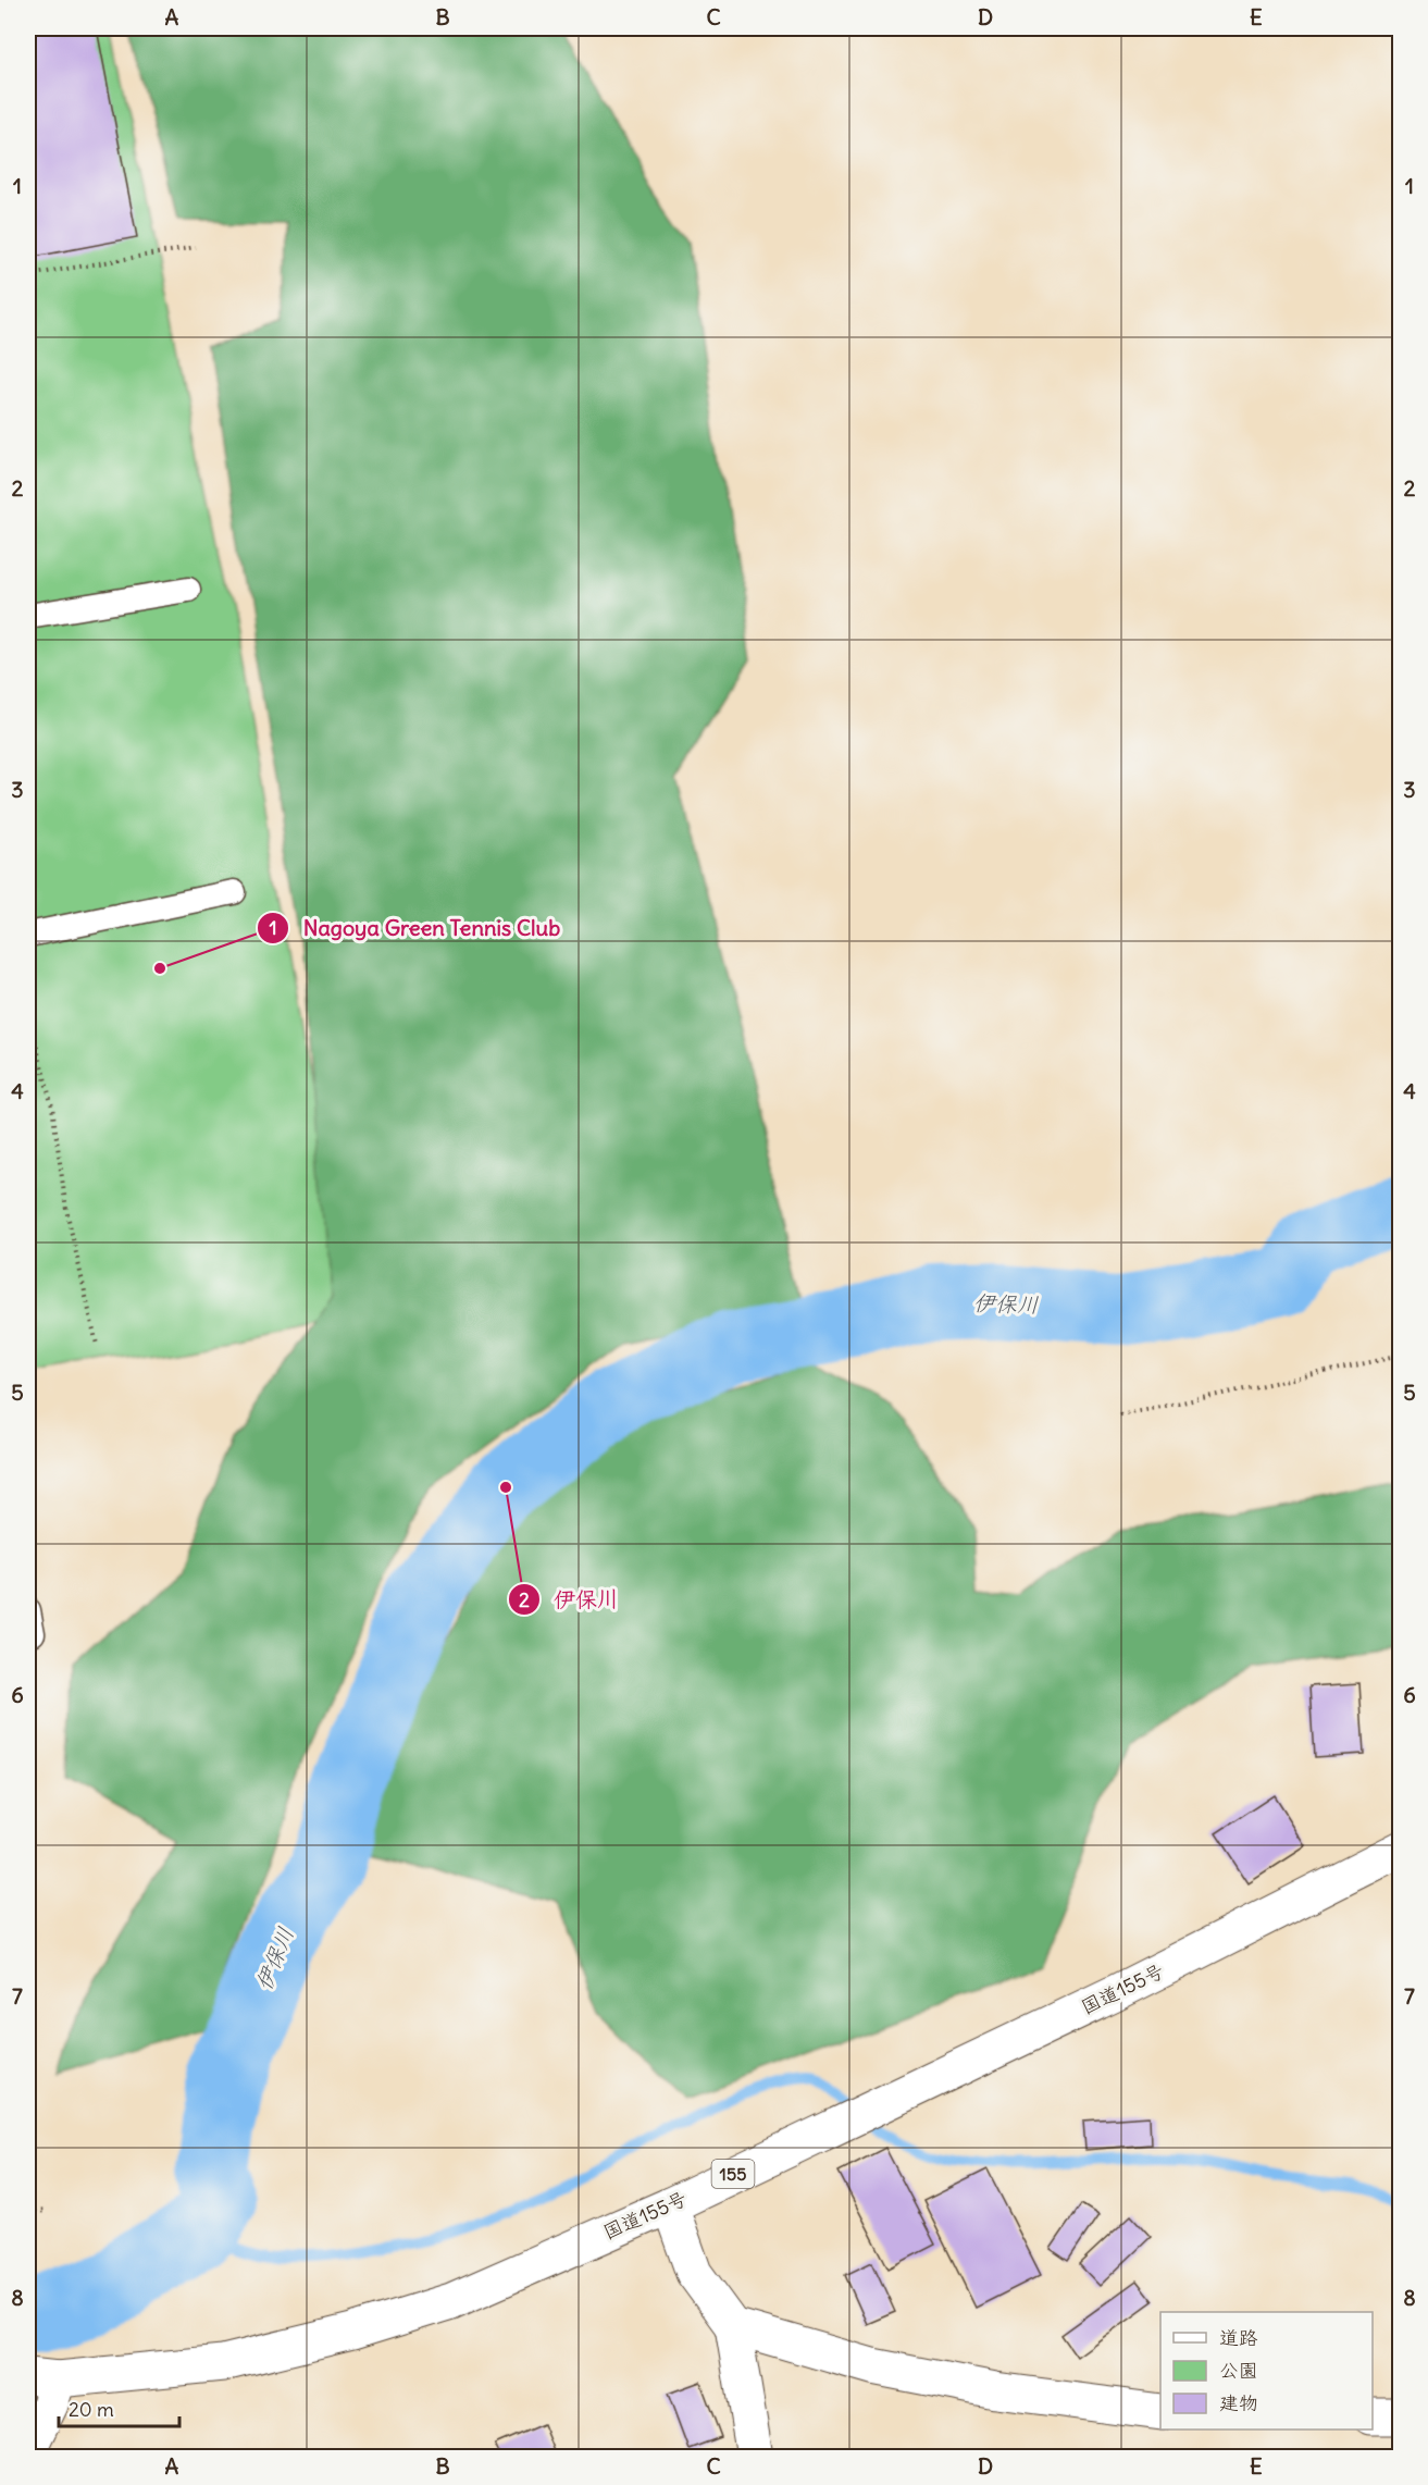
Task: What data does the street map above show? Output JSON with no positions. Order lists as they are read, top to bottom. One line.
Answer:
{"streets":{"main road":["国道155号","155"]},"water":["伊保川"],"places":["Nagoya Green Tennis Club","伊保川"],"legend":["道路","公園","建物"],"scale_bar":"20 m","grid":{"columns":["A","B","C","D","E"],"rows":["1","2","3","4","5","6","7","8"]}}
